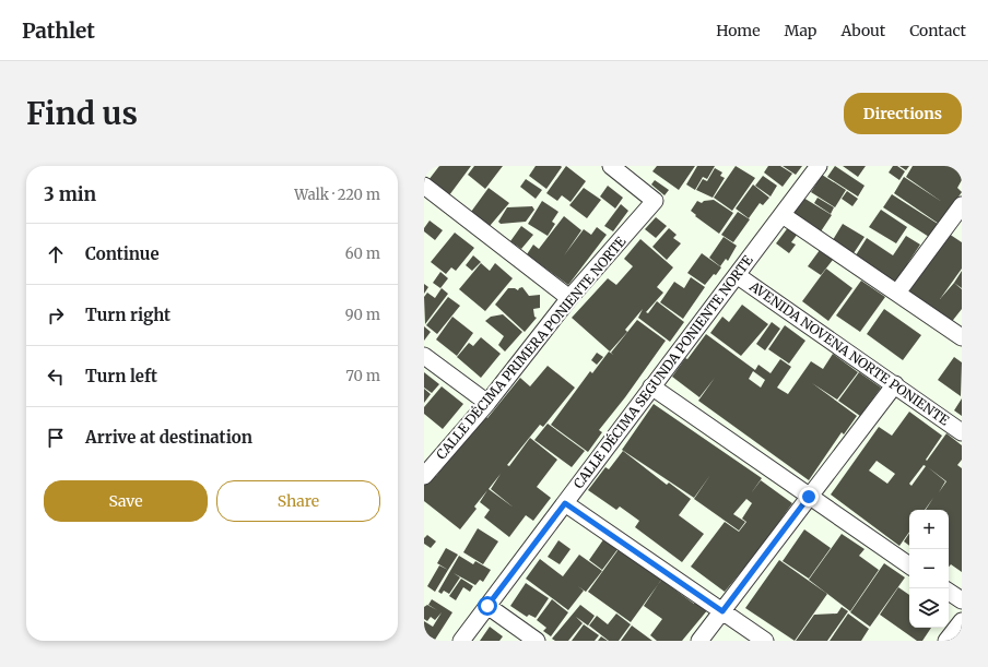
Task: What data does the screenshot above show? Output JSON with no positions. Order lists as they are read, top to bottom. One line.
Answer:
{"streets":{"street":["CALLE DÉCIMA PRIMERA PONIENTE NORTE","AVENIDA NOVENA NORTE PONIENTE","CALLE DÉCIMA SEGUNDA PONIENTE NORTE"]},"crossings":[["AVENIDA NOVENA NORTE PONIENTE","CALLE DÉCIMA SEGUNDA PONIENTE NORTE"]],"page":{"header":"Pathlet","nav":["Home","Map","About","Contact"],"buttons":["Directions",["Save","Share"]],"title":"Find us","heading":["3 min","Walk · 220 m"],"list":[["Continue","60 m"],["Turn right","90 m"],["Turn left","70 m"],"Arrive at destination"],"map_buttons":["+","−"]}}
